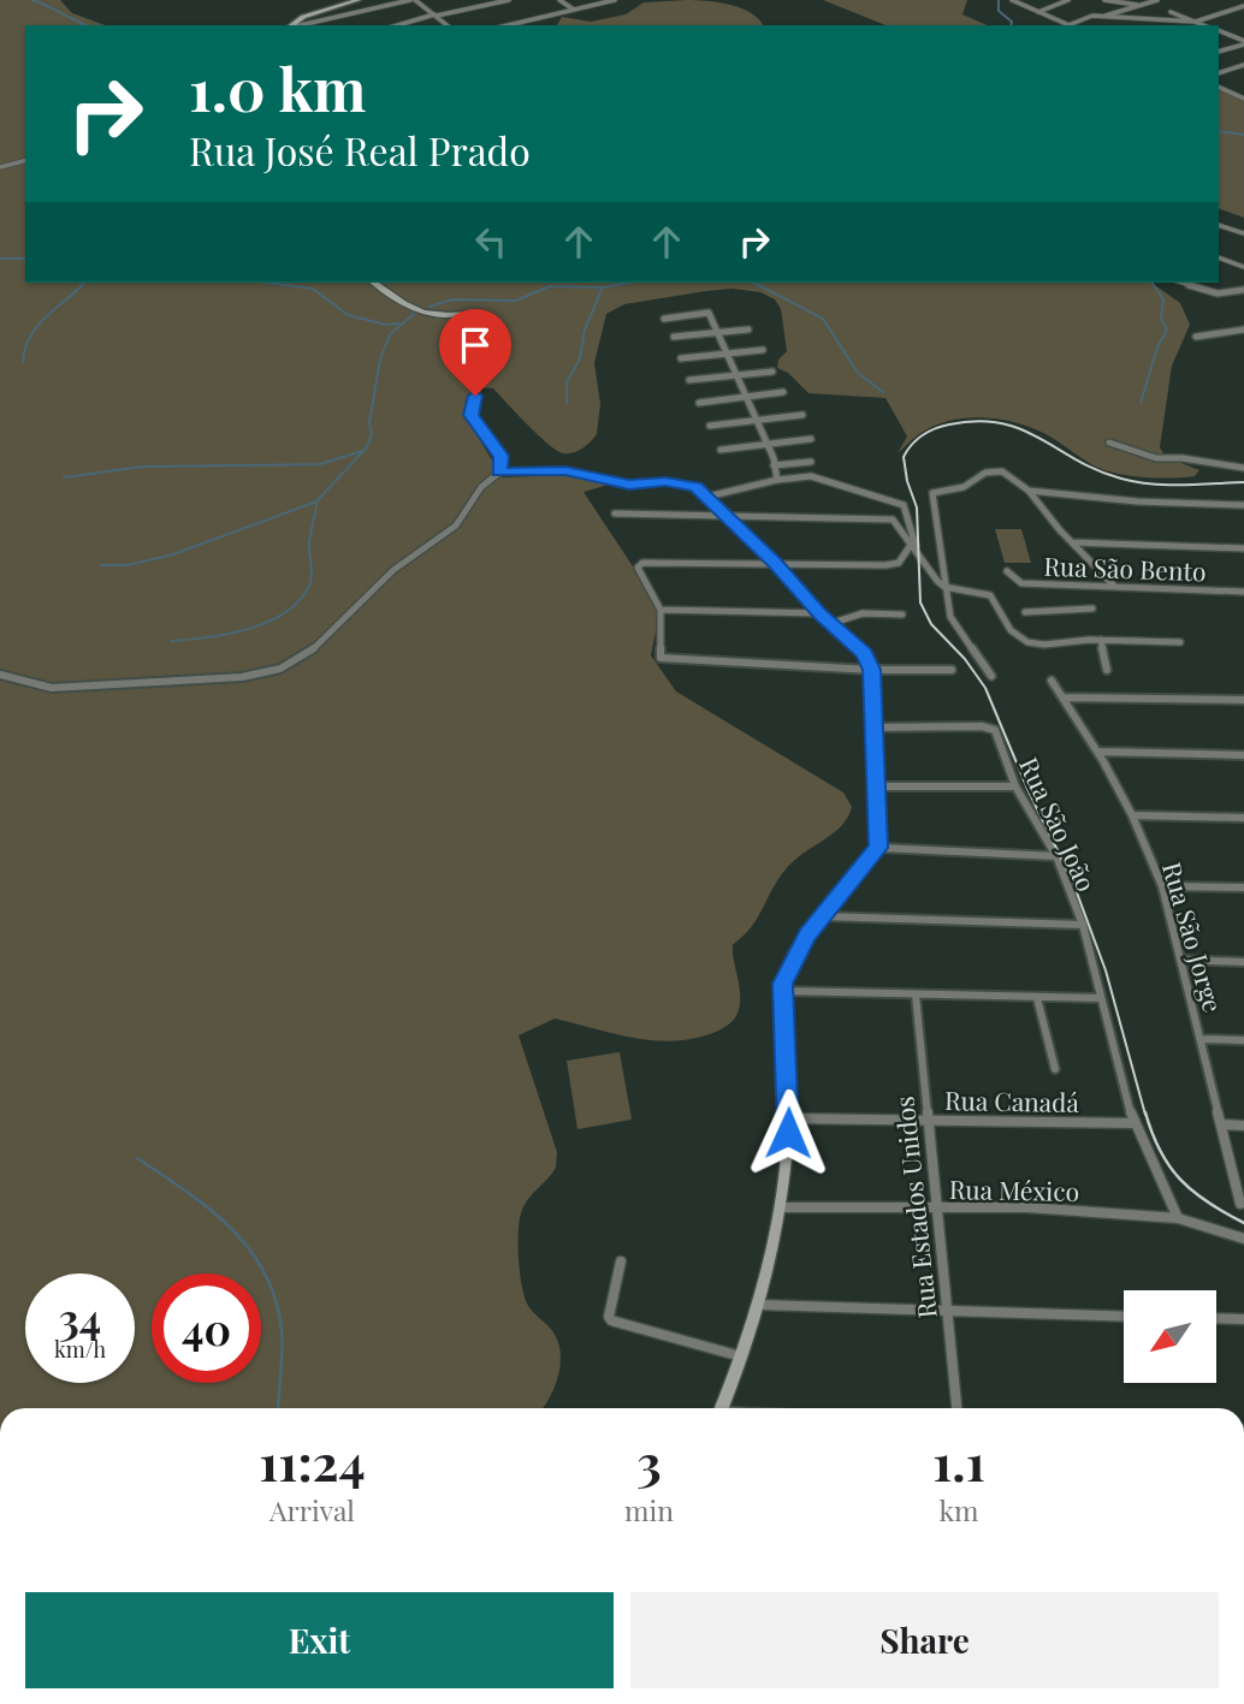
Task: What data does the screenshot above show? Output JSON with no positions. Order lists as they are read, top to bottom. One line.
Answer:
{"streets":{"street":["Rua São Bento","Rua São João","Rua São Jorge","Rua Canadá","Rua México","Rua Estados Unidos"]},"crossings":[["Rua São João","Rua Canadá"],["Rua São João","Rua México"],["Rua Canadá","Rua Estados Unidos"],["Rua México","Rua Estados Unidos"]],"north":"bottom left","page":{"turn":["1.0 km","Rua José Real Prado"],"speed":"34 km/h","limit":"40","eta":["11:24","Arrival","3","min","1.1","km"],"buttons":["Exit","Share"]}}
